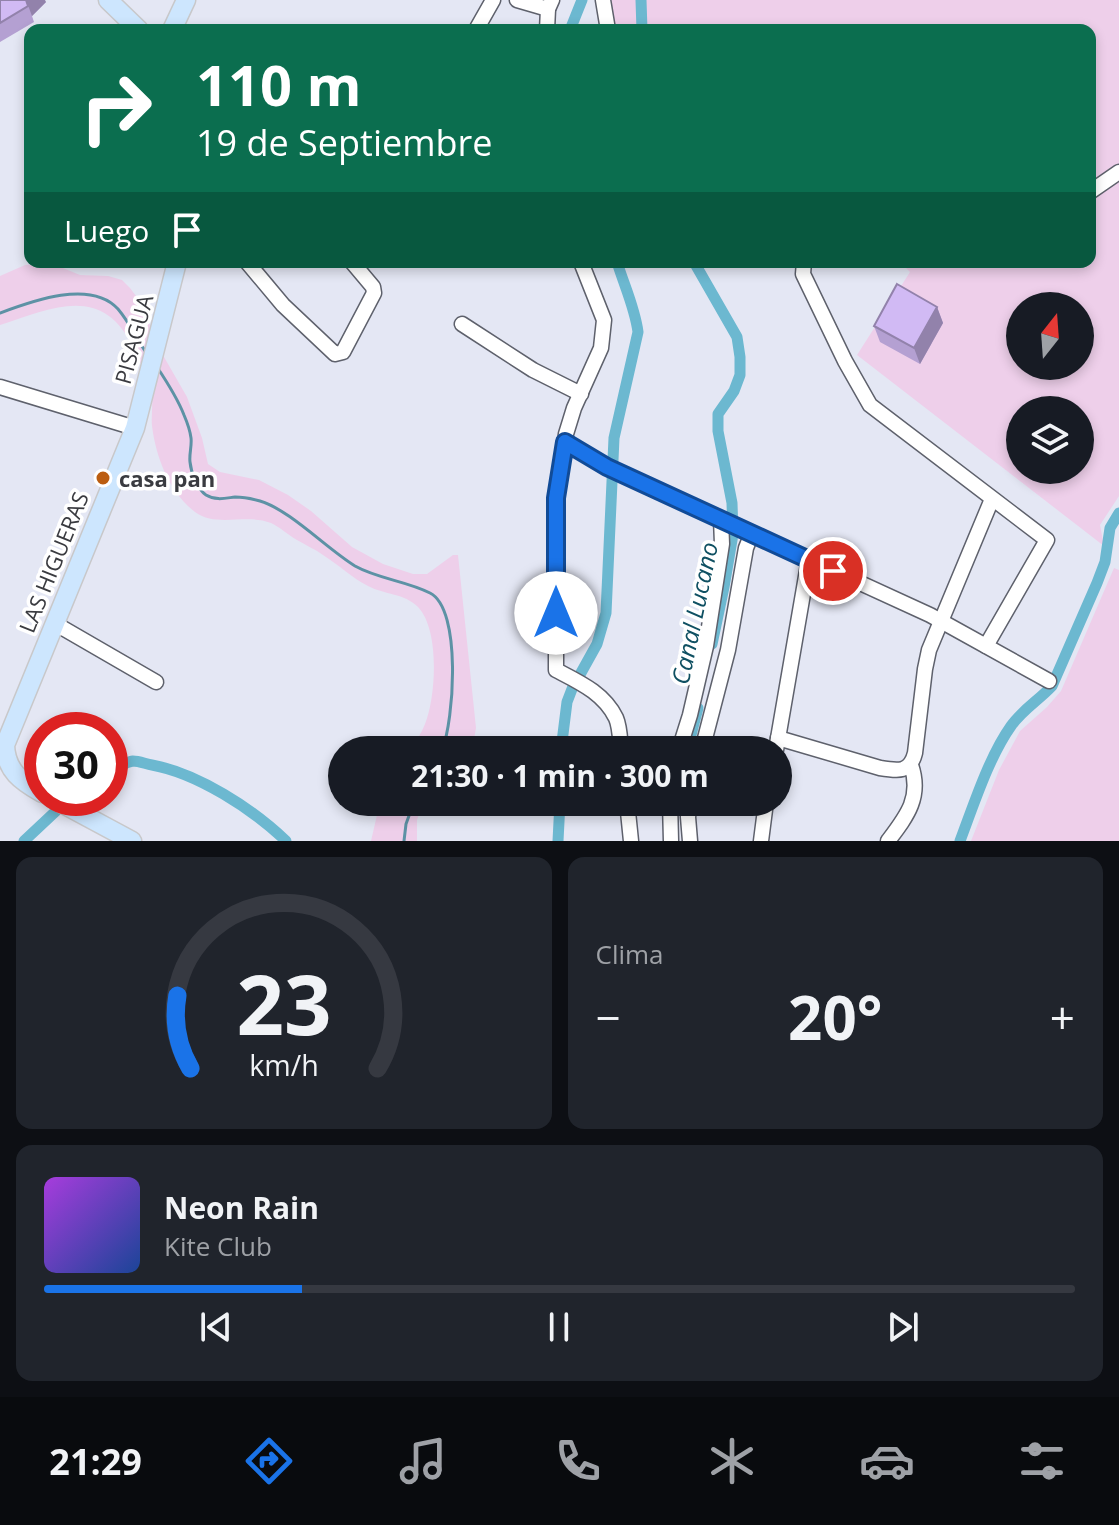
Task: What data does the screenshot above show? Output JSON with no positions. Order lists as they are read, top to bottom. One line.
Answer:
{"streets":{"main road":["PISAGUA","LAS HIGUERAS"]},"crossings":[["PISAGUA","LAS HIGUERAS"]],"water":["Canal Lucano"],"places":["casa pan"],"north":"top","page":{"turn":["110 m","19 de Septiembre"],"then":"Luego","limit":"30","trip":"21:30 · 1 min · 300 m","tile":"Clima","heat":["−","20°","+"],"song":["Neon Rain","Kite Club"],"tabs":"21:29","gauge":["23","km/h"]}}
